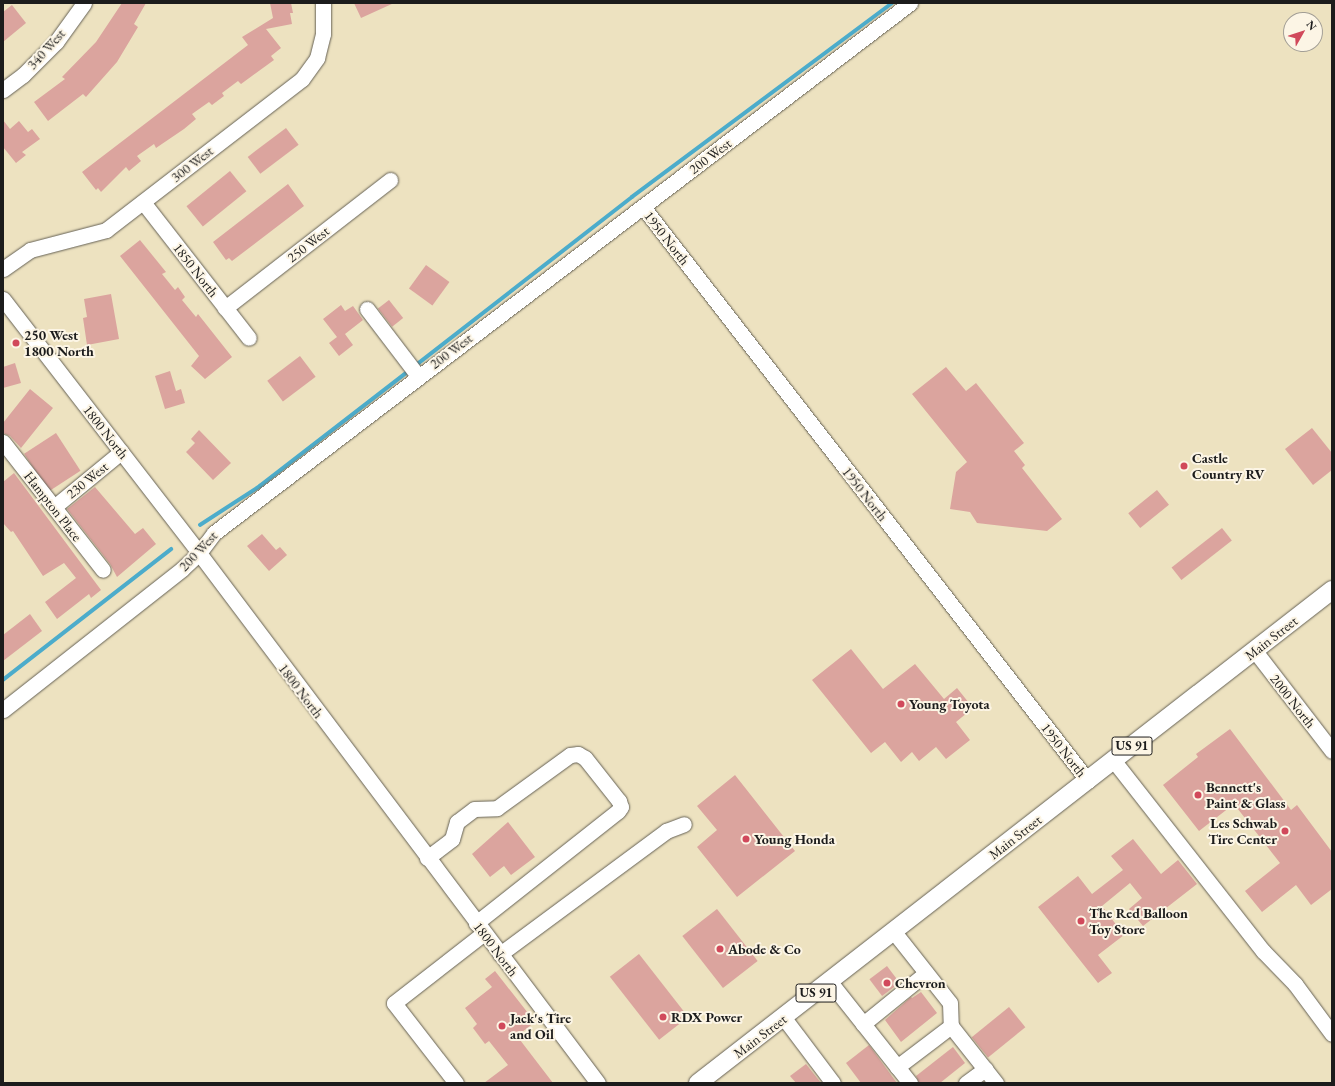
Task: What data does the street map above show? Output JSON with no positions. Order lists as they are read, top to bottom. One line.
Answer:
{"streets":{"main road":["Main Street","US 91"],"street":["340 West","200 West","300 West","1950 North","250 West","1850 North","1800 North","230 West","Hampton Place","2000 North"]},"crossings":[["200 West","1950 North"],["200 West","1800 North"],["300 West","1850 North"],["1950 North","Main Street"],["250 West","1850 North"],["1800 North","230 West"],["230 West","Hampton Place"],["Main Street","2000 North"]],"places":["250 West 1800 North","Castle Country RV","Young Toyota","Bennett's Paint & Glass","Les Schwab Tire Center","Young Honda","The Red Balloon Toy Store","Abode & Co","Chevron","RDX Power","Jack's Tire and Oil"],"north":"top right"}
